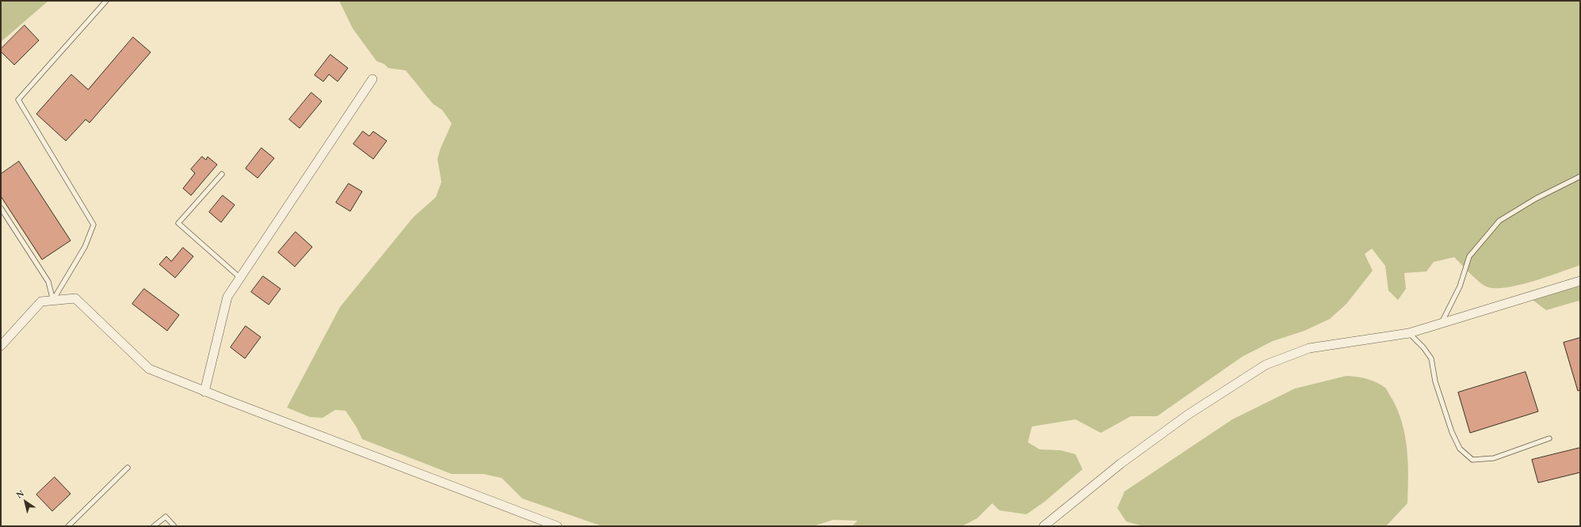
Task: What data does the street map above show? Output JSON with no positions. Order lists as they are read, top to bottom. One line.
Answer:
{"north":"top left"}
